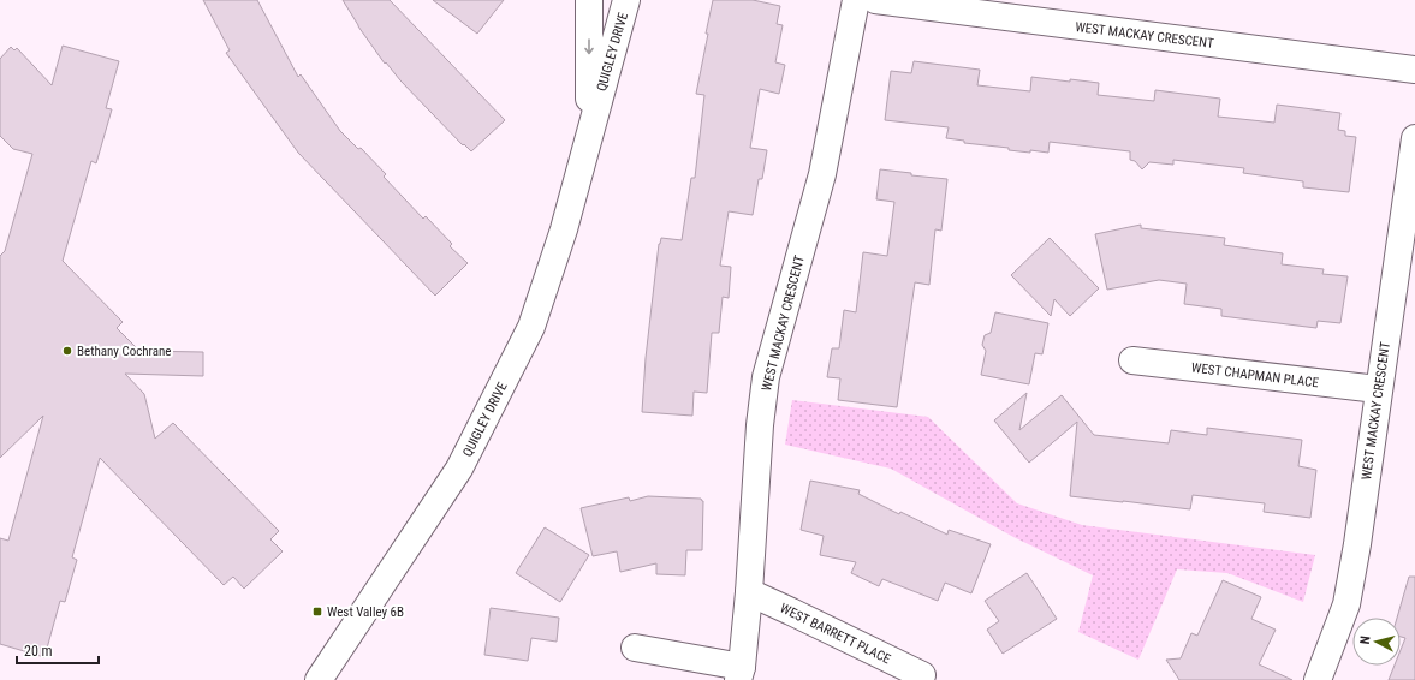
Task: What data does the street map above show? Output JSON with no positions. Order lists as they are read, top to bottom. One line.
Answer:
{"streets":{"street":["WEST MACKAY CRESCENT","QUIGLEY DRIVE","WEST CHAPMAN PLACE","WEST BARRETT PLACE"]},"crossings":[["WEST MACKAY CRESCENT","WEST CHAPMAN PLACE"],["WEST MACKAY CRESCENT","WEST BARRETT PLACE"]],"places":{"other":["Bethany Cochrane"],"transit":["West Valley 6B"]},"scale_bar":"20 m","north":"left"}
